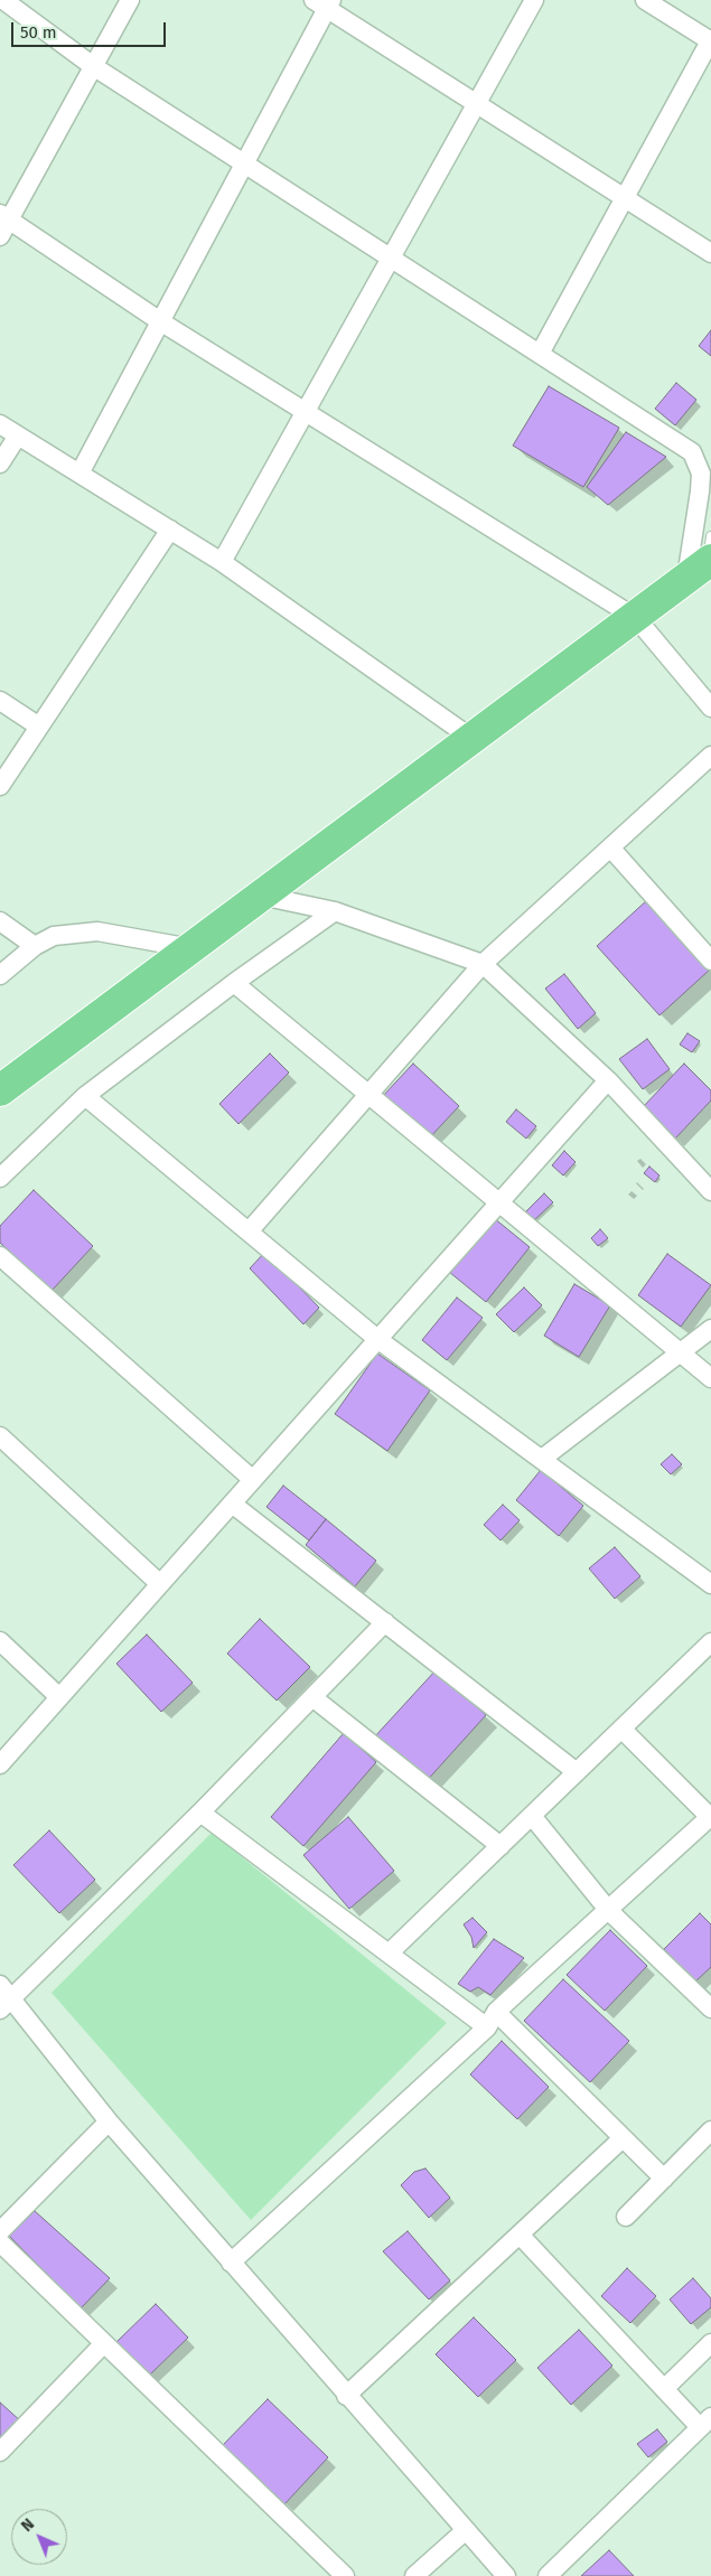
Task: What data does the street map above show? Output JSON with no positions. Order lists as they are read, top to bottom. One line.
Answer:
{"scale_bar":"50 m","north":"top left"}
